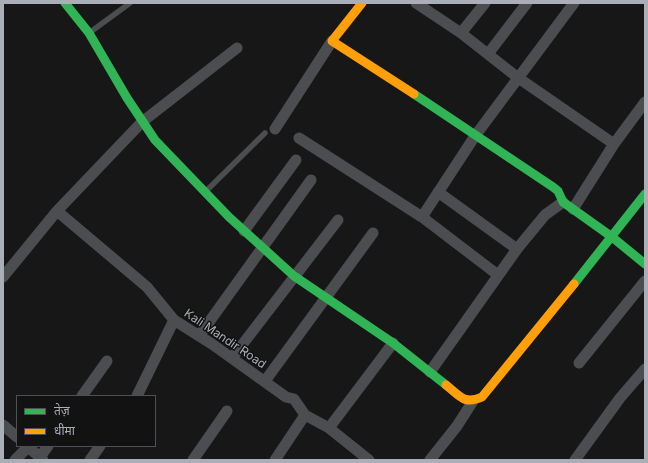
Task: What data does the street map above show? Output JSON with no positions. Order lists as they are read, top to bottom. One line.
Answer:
{"streets":{"street":["Kali Mandir Road"]},"legend":["तेज़","धीमा"]}
